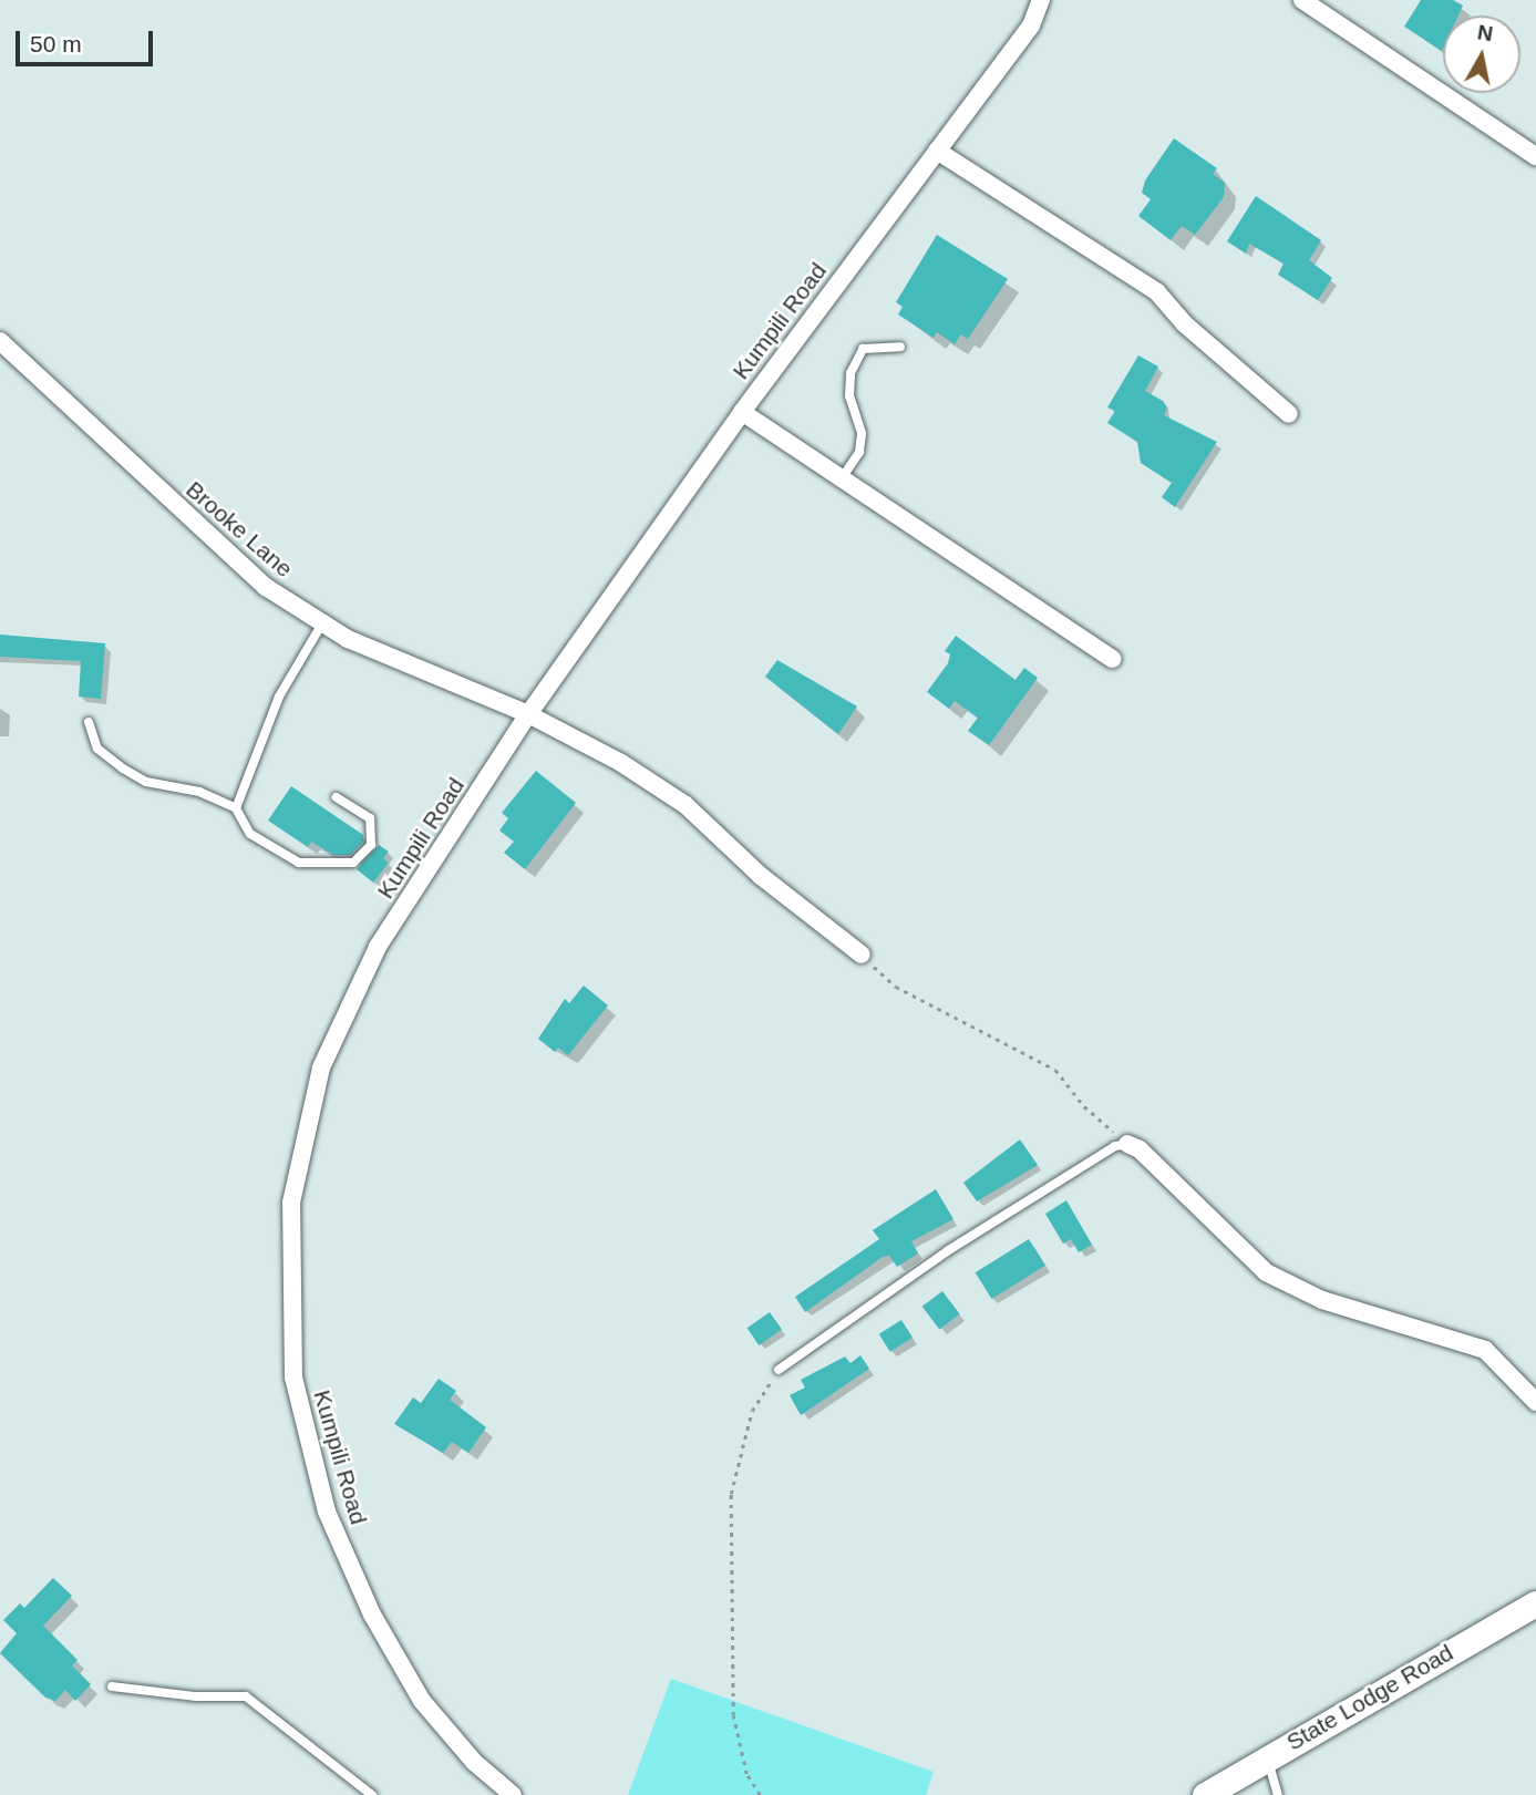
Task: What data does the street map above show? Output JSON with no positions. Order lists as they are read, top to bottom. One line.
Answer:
{"streets":{"street":["Kumpili Road","Brooke Lane","State Lodge Road"]},"crossings":[["Kumpili Road","Brooke Lane"]],"scale_bar":"50 m","north":"top"}
